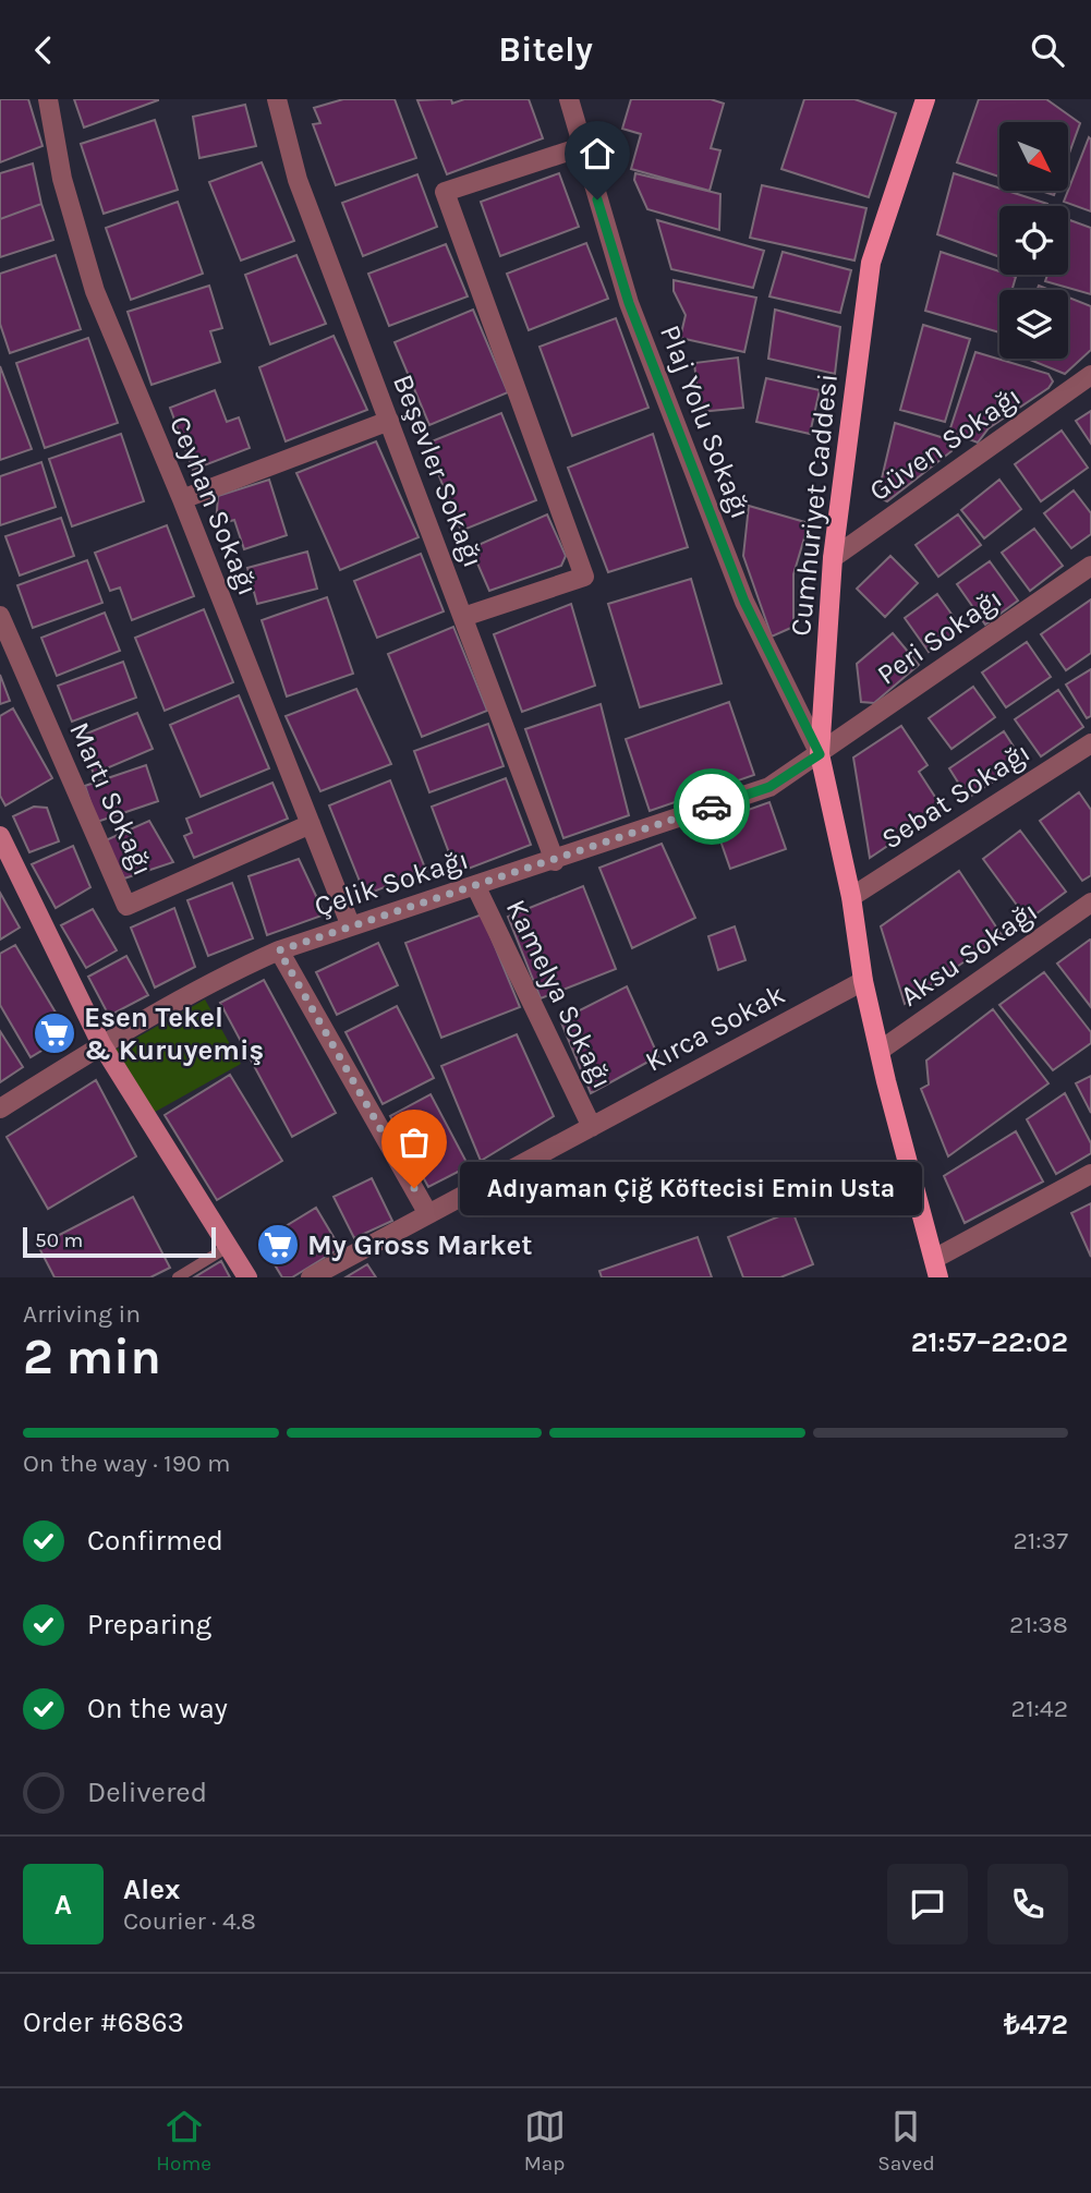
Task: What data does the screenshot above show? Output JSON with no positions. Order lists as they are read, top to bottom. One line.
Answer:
{"streets":{"main road":["Cumhuriyet Caddesi"],"street":["Plaj Yolu Sokağı","Güven Sokağı","Beşevler Sokağı","Ceyhan Sokağı","Peri Sokağı","Sebat Sokağı","Martı Sokağı","Çelik Sokağı","Aksu Sokağı","Kamelya Sokağı","Kırca Sokak"]},"crossings":[["Plaj Yolu Sokağı","Cumhuriyet Caddesi"],["Plaj Yolu Sokağı","Peri Sokağı"],["Plaj Yolu Sokağı","Çelik Sokağı"],["Güven Sokağı","Cumhuriyet Caddesi"],["Beşevler Sokağı","Çelik Sokağı"],["Cumhuriyet Caddesi","Peri Sokağı"],["Cumhuriyet Caddesi","Sebat Sokağı"],["Cumhuriyet Caddesi","Çelik Sokağı"],["Cumhuriyet Caddesi","Aksu Sokağı"],["Cumhuriyet Caddesi","Kırca Sokak"],["Ceyhan Sokağı","Martı Sokağı"],["Ceyhan Sokağı","Çelik Sokağı"],["Peri Sokağı","Çelik Sokağı"],["Çelik Sokağı","Kamelya Sokağı"],["Kamelya Sokağı","Kırca Sokak"]],"places":{"supermarket":["Esen Tekel & Kuruyemiş","My Gross Market"],"other":["Adıyaman Çiğ Köftecisi Emin Usta"]},"scale_bar":"50 m","north":"bottom right","page":{"header":"Bitely","bubble":"Adıyaman Çiğ Köftecisi Emin Usta","scale":"50 m","heading":["2 min","Arriving in","21:57–22:02"],"panel":["Alex","Courier · 4.8","Order #6863","₺472"],"bar":"On the way · 190 m","list":[["Confirmed","21:37"],["Preparing","21:38"],["On the way","21:42"],"Delivered"],"round":"A","tabs":["Home","Map","Saved"]}}
